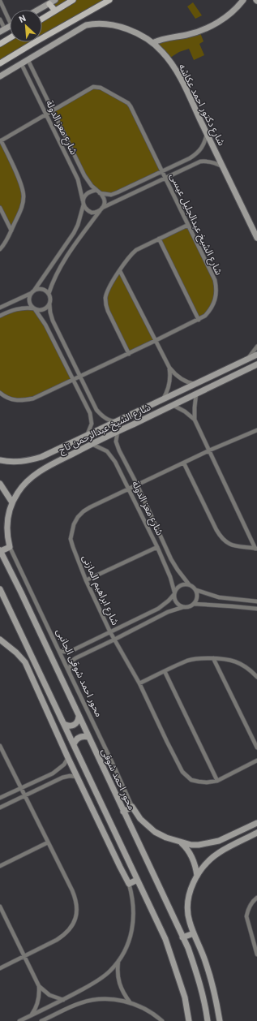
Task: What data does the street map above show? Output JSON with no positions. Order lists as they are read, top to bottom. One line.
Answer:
{"streets":{"street":["شارع دكتور احمد عكاشه","شارع معز الدولة","شارع الشيخ عبدالجليل عيسى","شارع الشيخ عبدالرحمن تاج","شارع ابراهيم المازنى","محور احمد شوقى الجانبى","محور احمد شوقى"]},"crossings":[["شارع دكتور احمد عكاشه","شارع معز الدولة"],["شارع معز الدولة","شارع الشيخ عبدالجليل عيسى"],["شارع معز الدولة","شارع الشيخ عبدالرحمن تاج"],["شارع معز الدولة","شارع ابراهيم المازنى"],["شارع الشيخ عبدالرحمن تاج","محور احمد شوقى الجانبى"]],"north":"top left"}
